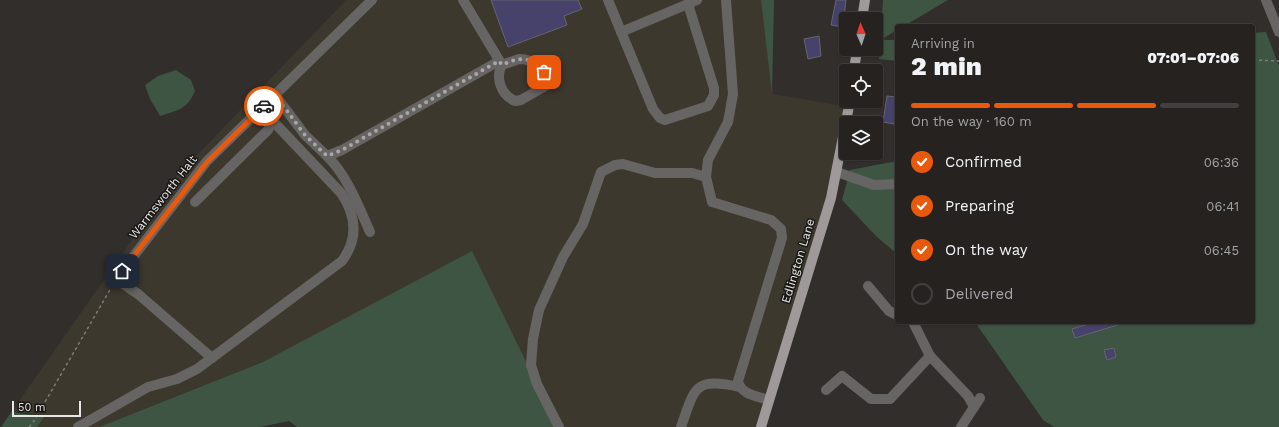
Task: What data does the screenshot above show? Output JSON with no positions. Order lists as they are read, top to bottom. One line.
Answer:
{"streets":{"main road":["Edlington Lane"],"street":["Warmsworth Halt"]},"scale_bar":"50 m","north":"top","page":{"heading":["2 min","Arriving in","07:01–07:06"],"bar":"On the way · 160 m","list":[["Confirmed","06:36"],["Preparing","06:41"],["On the way","06:45"],"Delivered"],"scale":"50 m"}}
